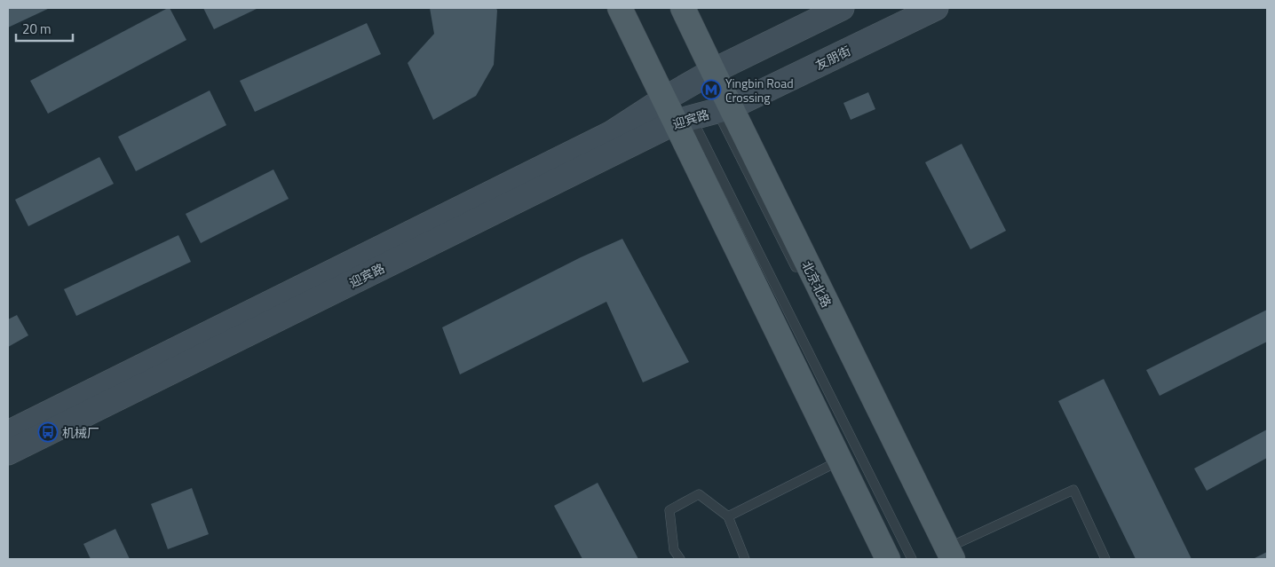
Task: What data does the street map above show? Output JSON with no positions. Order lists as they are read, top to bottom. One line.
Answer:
{"streets":{"main road":["友朋街","迎宾路","北京北路"]},"crossings":[["友朋街","迎宾路"],["友朋街","北京北路"],["迎宾路","北京北路"]],"places":{"metro station":["Yingbin Road Crossing"],"bus stop":["机械厂"]},"scale_bar":"20 m"}
